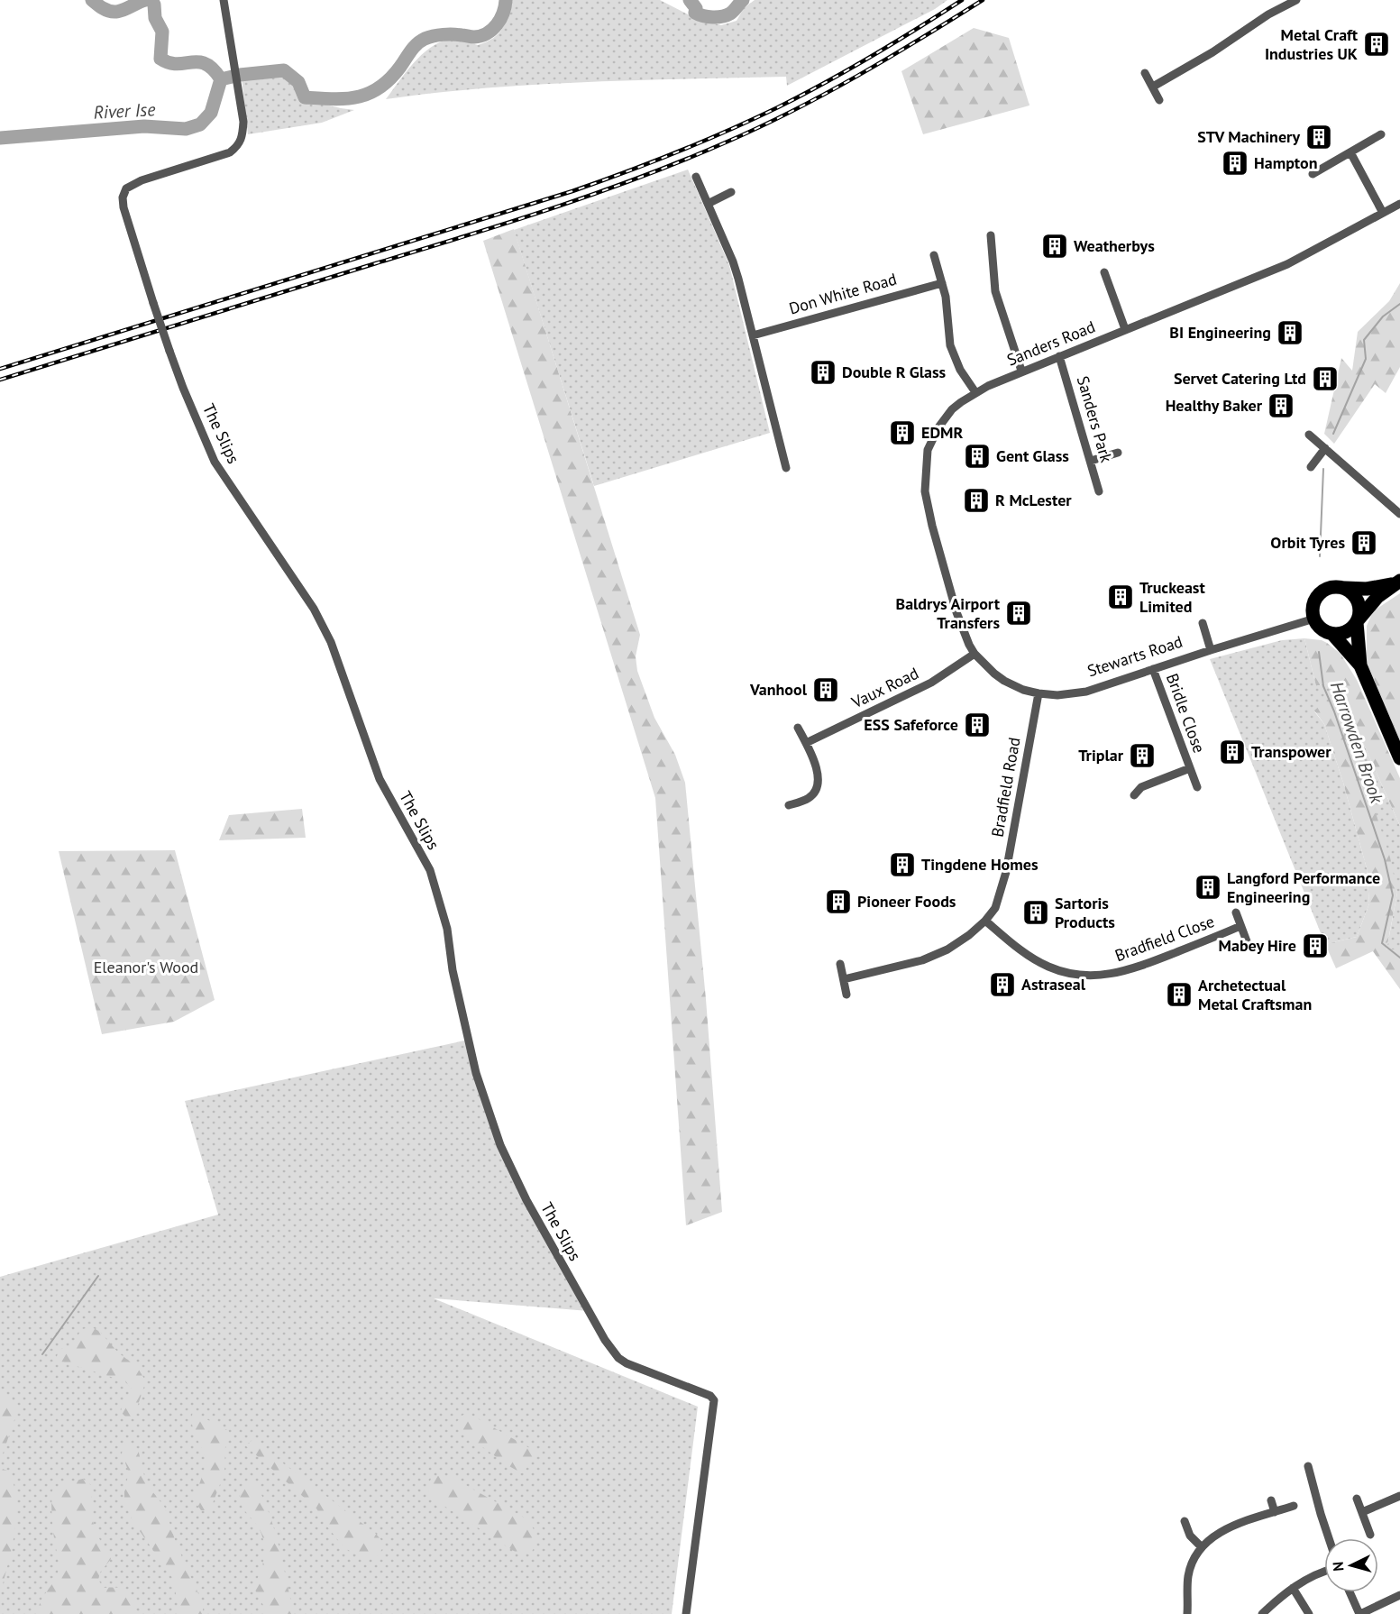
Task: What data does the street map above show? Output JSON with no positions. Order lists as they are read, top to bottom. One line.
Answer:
{"streets":{"street":["Don White Road","Sanders Road","Sanders Park","The Slips","Stewarts Road","Vaux Road","Bridle Close","Bradfield Road","Bradfield Close"]},"crossings":[["Sanders Road","Sanders Park"],["Sanders Road","Stewarts Road"],["Sanders Road","Vaux Road"],["Stewarts Road","Vaux Road"],["Stewarts Road","Bridle Close"],["Stewarts Road","Bradfield Road"],["Bradfield Road","Bradfield Close"]],"water":["River Ise","Harrowden Brook"],"parks":["Eleanor's Wood"],"places":{"building":["Metal Craft Industries UK","STV Machinery","Hampton","Weatherbys","BI Engineering","Double R Glass","Servet Catering Ltd","Healthy Baker","EDMR","Gent Glass","R McLester","Orbit Tyres","Truckeast Limited","Baldrys Airport Transfers","Vanhool","ESS Safeforce","Transpower","Triplar","Tingdene Homes","Langford Performance Engineering","Pioneer Foods","Sartoris Products","Mabey Hire","Astraseal","Archetectual Metal Craftsman"]},"north":"left"}
